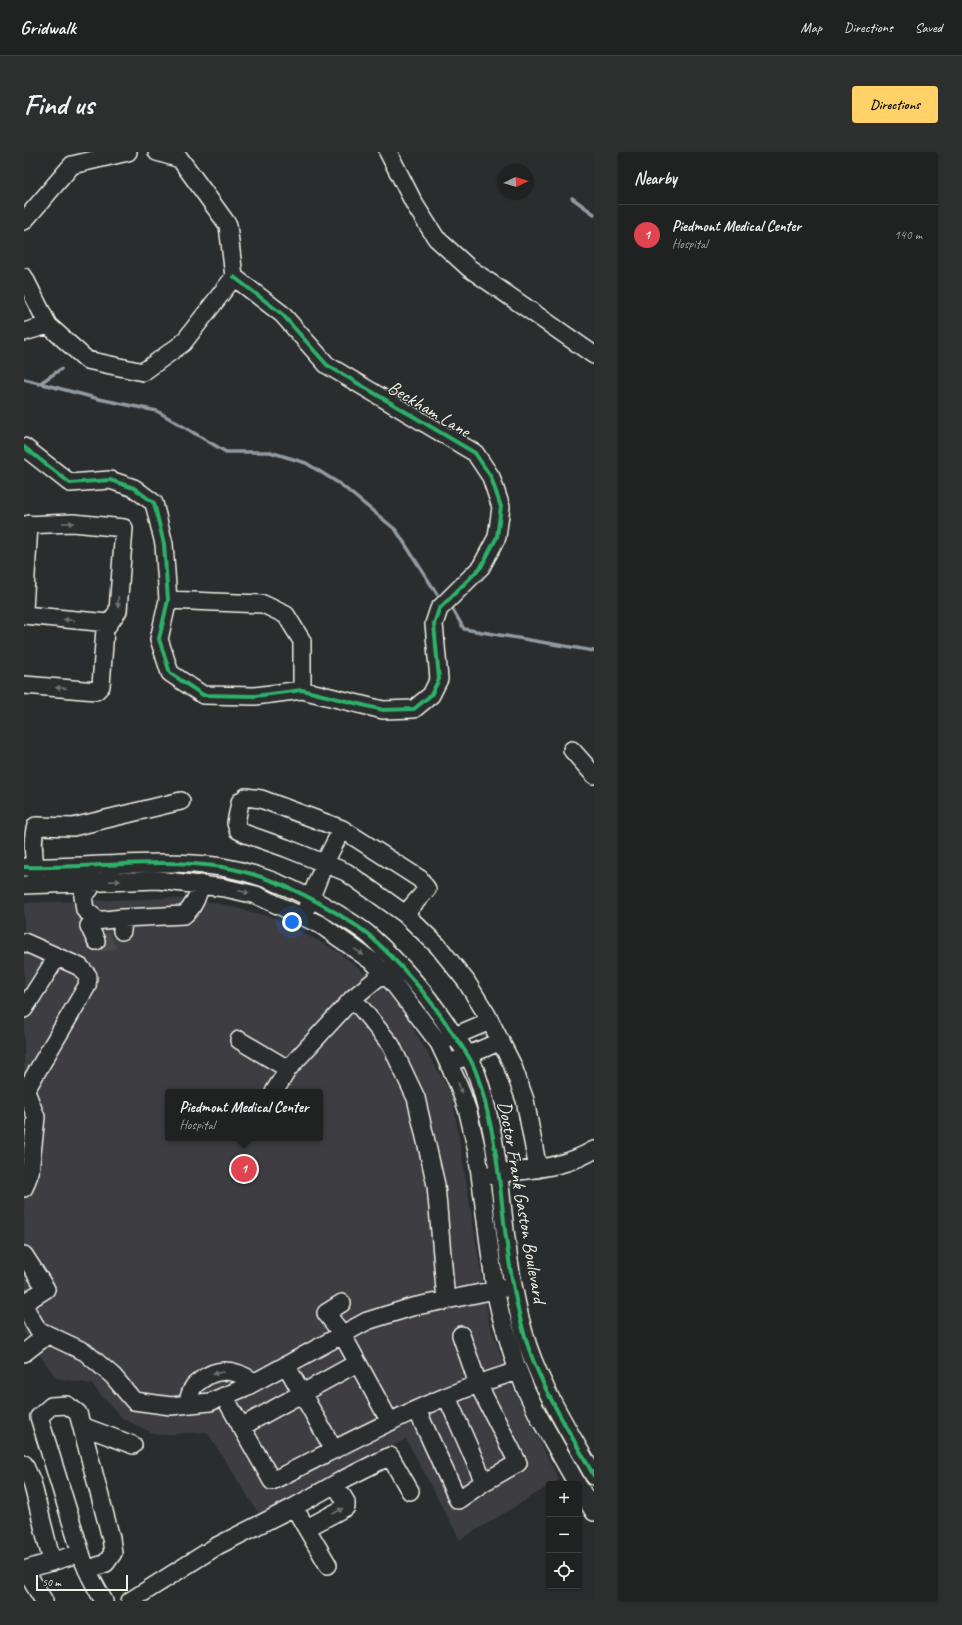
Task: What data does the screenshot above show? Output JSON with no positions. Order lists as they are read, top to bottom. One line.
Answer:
{"streets":{"street":["Beckham Lane","Doctor Frank Gaston Boulevard"]},"scale_bar":"50 m","north":"right","page":{"header":"Gridwalk","nav":["Map","Directions","Saved"],"buttons":"Directions","title":"Find us","heading":"Nearby","list":[{"mark":"1","name":"Piedmont Medical Center","note":"Hospital","value":"140 m"}],"popup":["Piedmont Medical Center","Hospital"],"pins":"1","map_buttons":["+","−"],"scale":"50 m"}}
